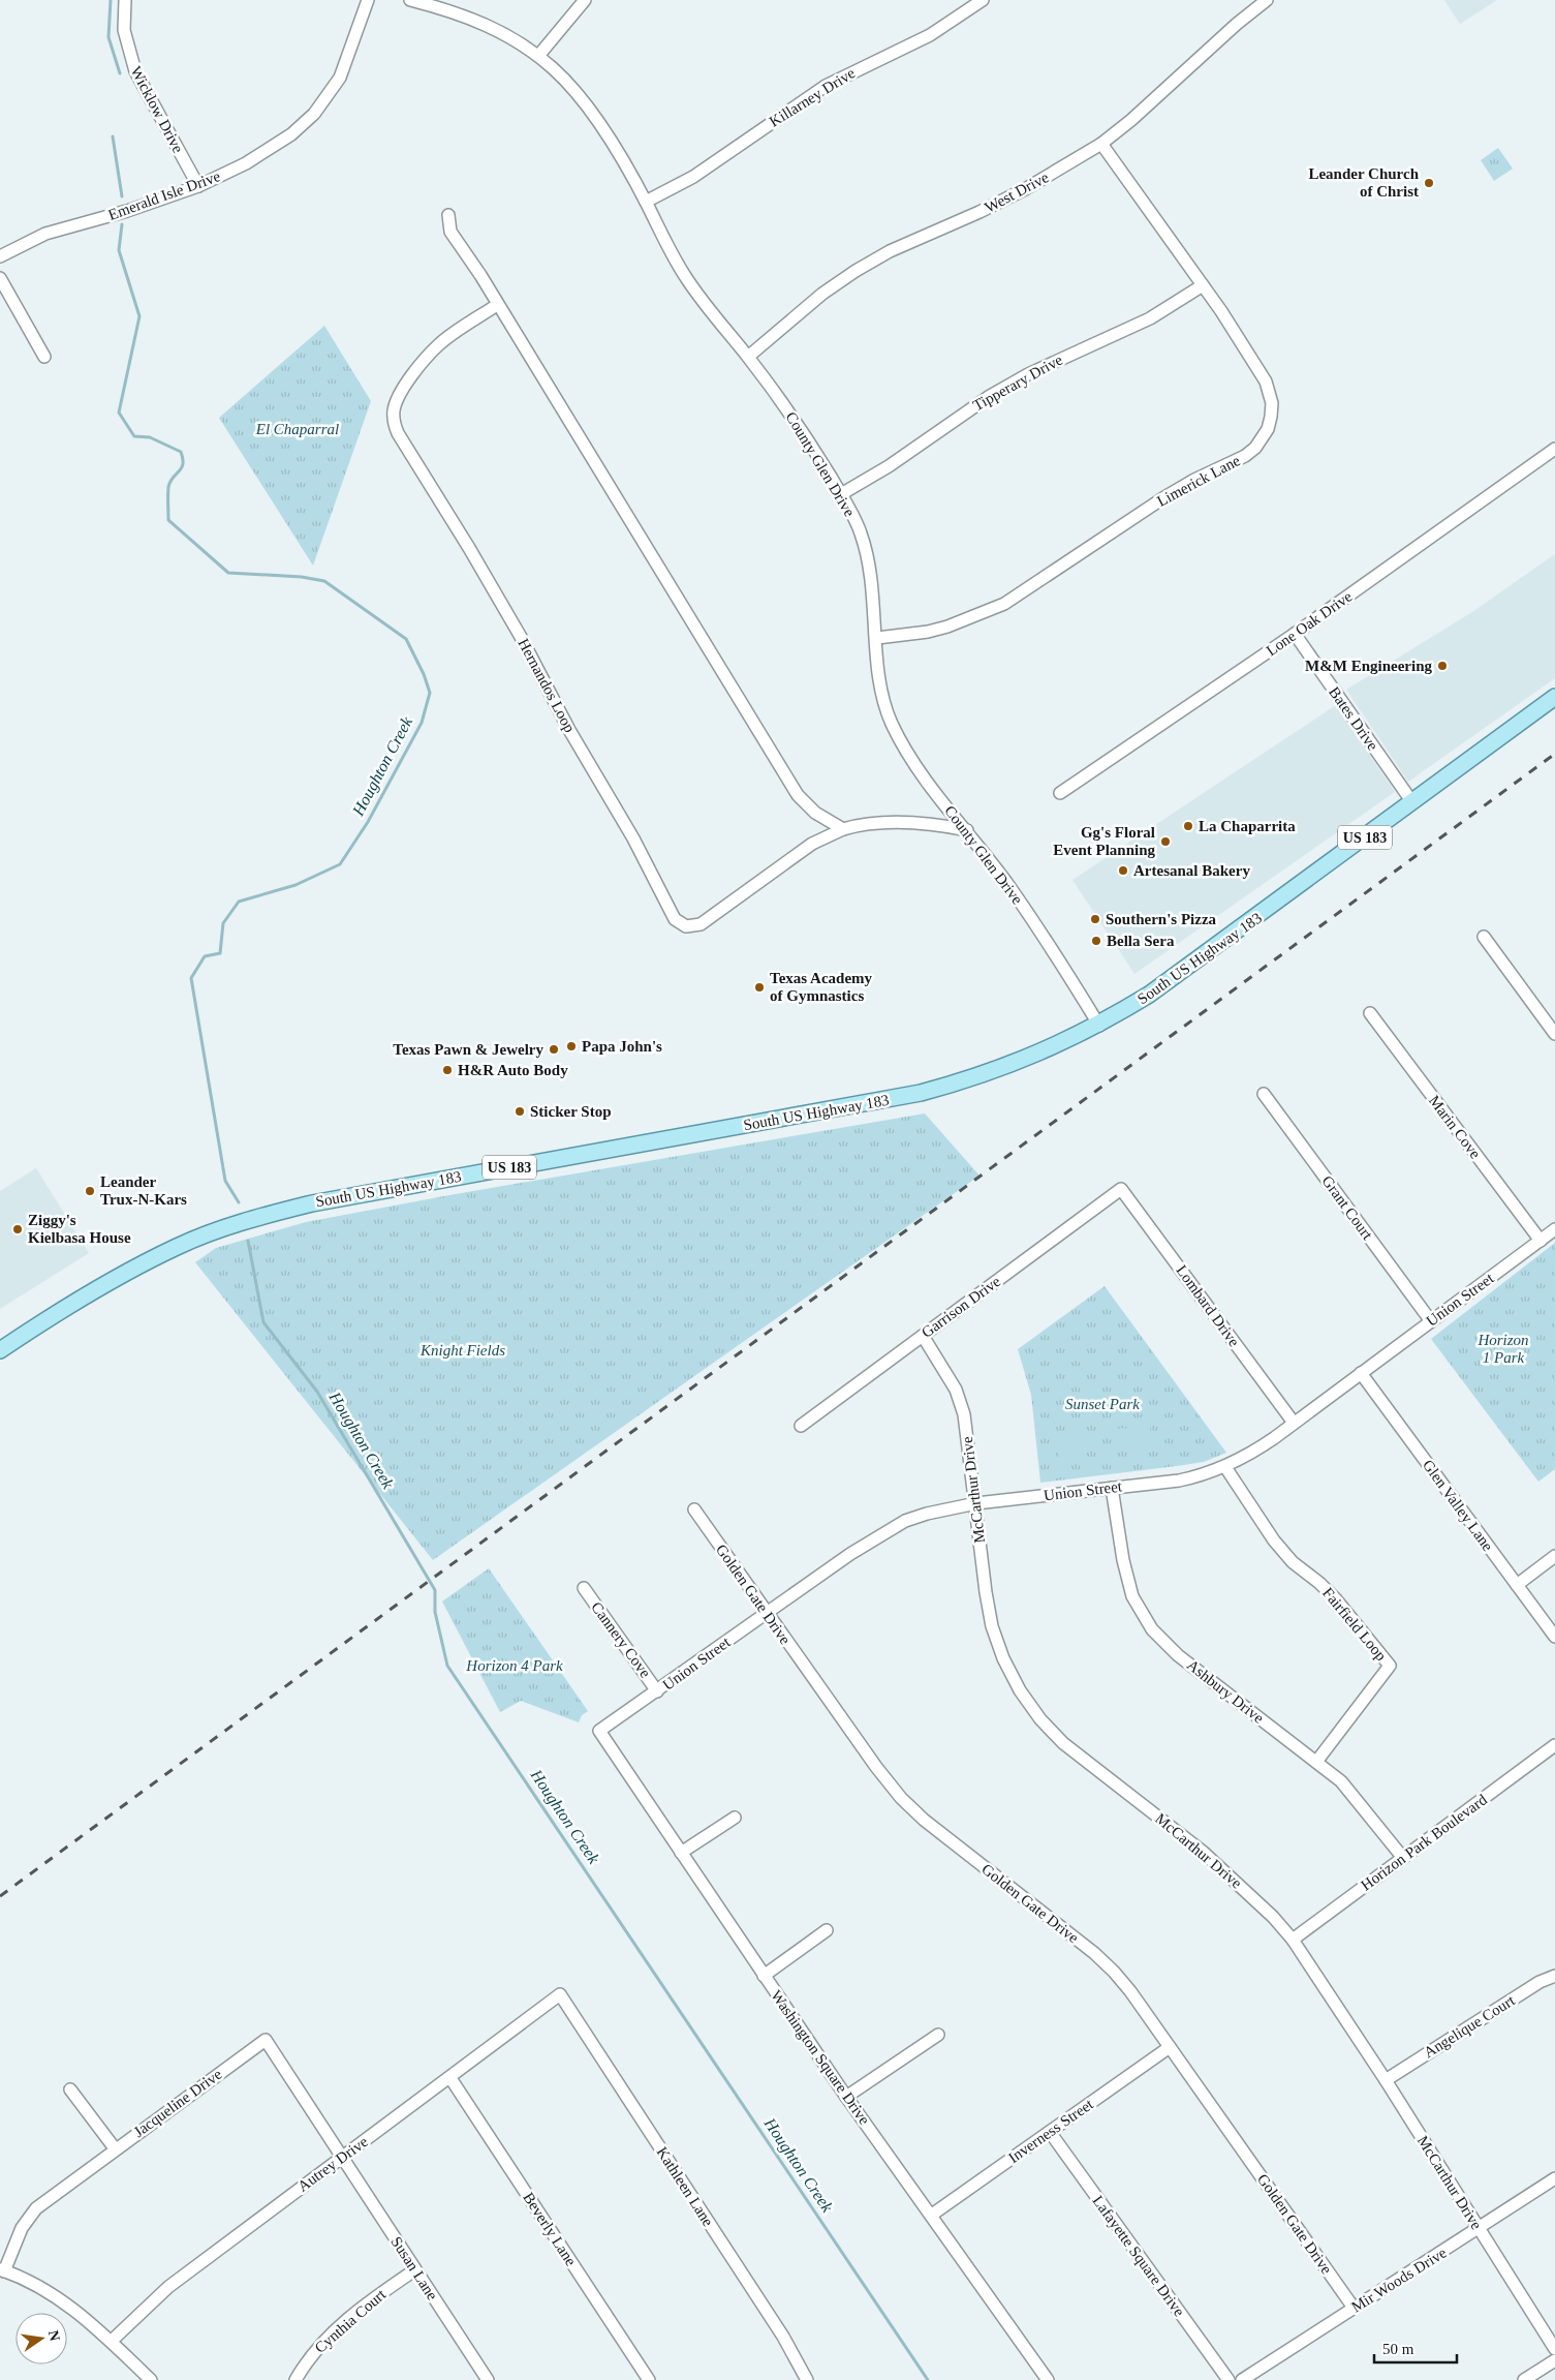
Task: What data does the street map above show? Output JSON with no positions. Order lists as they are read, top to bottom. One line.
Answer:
{"streets":{"main road":["US 183","South US Highway 183"],"street":["Killarney Drive","Wicklow Drive","West Drive","Emerald Isle Drive","Tipperary Drive","County Glen Drive","Limerick Lane","Lone Oak Drive","Hernandos Loop","Bates Drive","Marin Cove","Grant Court","Union Street","Lombard Drive","Garrison Drive","McCarthur Drive","Glen Valley Lane","Golden Gate Drive","Fairfield Loop","Cannery Cove","Ashbury Drive","Horizon Park Boulevard","Angelique Court","Washington Square Drive","Jacqueline Drive","Inverness Street","Autrey Drive","Kathleen Lane","Beverly Lane","Lafayette Square Drive","Susan Lane","Mir Woods Drive","Cynthia Court"]},"crossings":[["Killarney Drive","County Glen Drive"],["Wicklow Drive","Emerald Isle Drive"],["West Drive","County Glen Drive"],["West Drive","Limerick Lane"],["Tipperary Drive","County Glen Drive"],["Tipperary Drive","Limerick Lane"],["County Glen Drive","Limerick Lane"],["County Glen Drive","Hernandos Loop"],["County Glen Drive","South US Highway 183"],["Lone Oak Drive","Bates Drive"],["Bates Drive","South US Highway 183"],["Marin Cove","Union Street"],["Grant Court","Union Street"],["Union Street","Lombard Drive"],["Union Street","McCarthur Drive"],["Union Street","Glen Valley Lane"],["Union Street","Golden Gate Drive"],["Union Street","Fairfield Loop"],["Union Street","Cannery Cove"],["Union Street","Ashbury Drive"],["Union Street","Washington Square Drive"],["Lombard Drive","Garrison Drive"],["Garrison Drive","McCarthur Drive"],["McCarthur Drive","Horizon Park Boulevard"],["McCarthur Drive","Angelique Court"],["McCarthur Drive","Mir Woods Drive"],["Golden Gate Drive","Inverness Street"],["Golden Gate Drive","Mir Woods Drive"],["Fairfield Loop","Ashbury Drive"],["Ashbury Drive","Horizon Park Boulevard"],["Washington Square Drive","Inverness Street"],["Jacqueline Drive","Autrey Drive"],["Jacqueline Drive","Susan Lane"],["Inverness Street","Lafayette Square Drive"],["Autrey Drive","Kathleen Lane"],["Autrey Drive","Beverly Lane"],["Autrey Drive","Susan Lane"],["Susan Lane","Cynthia Court"]],"water":["Houghton Creek"],"parks":["El Chaparral","Horizon 1 Park","Knight Fields","Sunset Park","Horizon 4 Park"],"places":["Leander Church of Christ","M&M Engineering","La Chaparrita","Gg's Floral Event Planning","Artesanal Bakery","Southern's Pizza","Bella Sera","Texas Academy of Gymnastics","Papa John's","Texas Pawn & Jewelry","H&R Auto Body","Sticker Stop","Leander Trux-N-Kars","Ziggy's Kielbasa House"],"scale_bar":"50 m","north":"right"}
